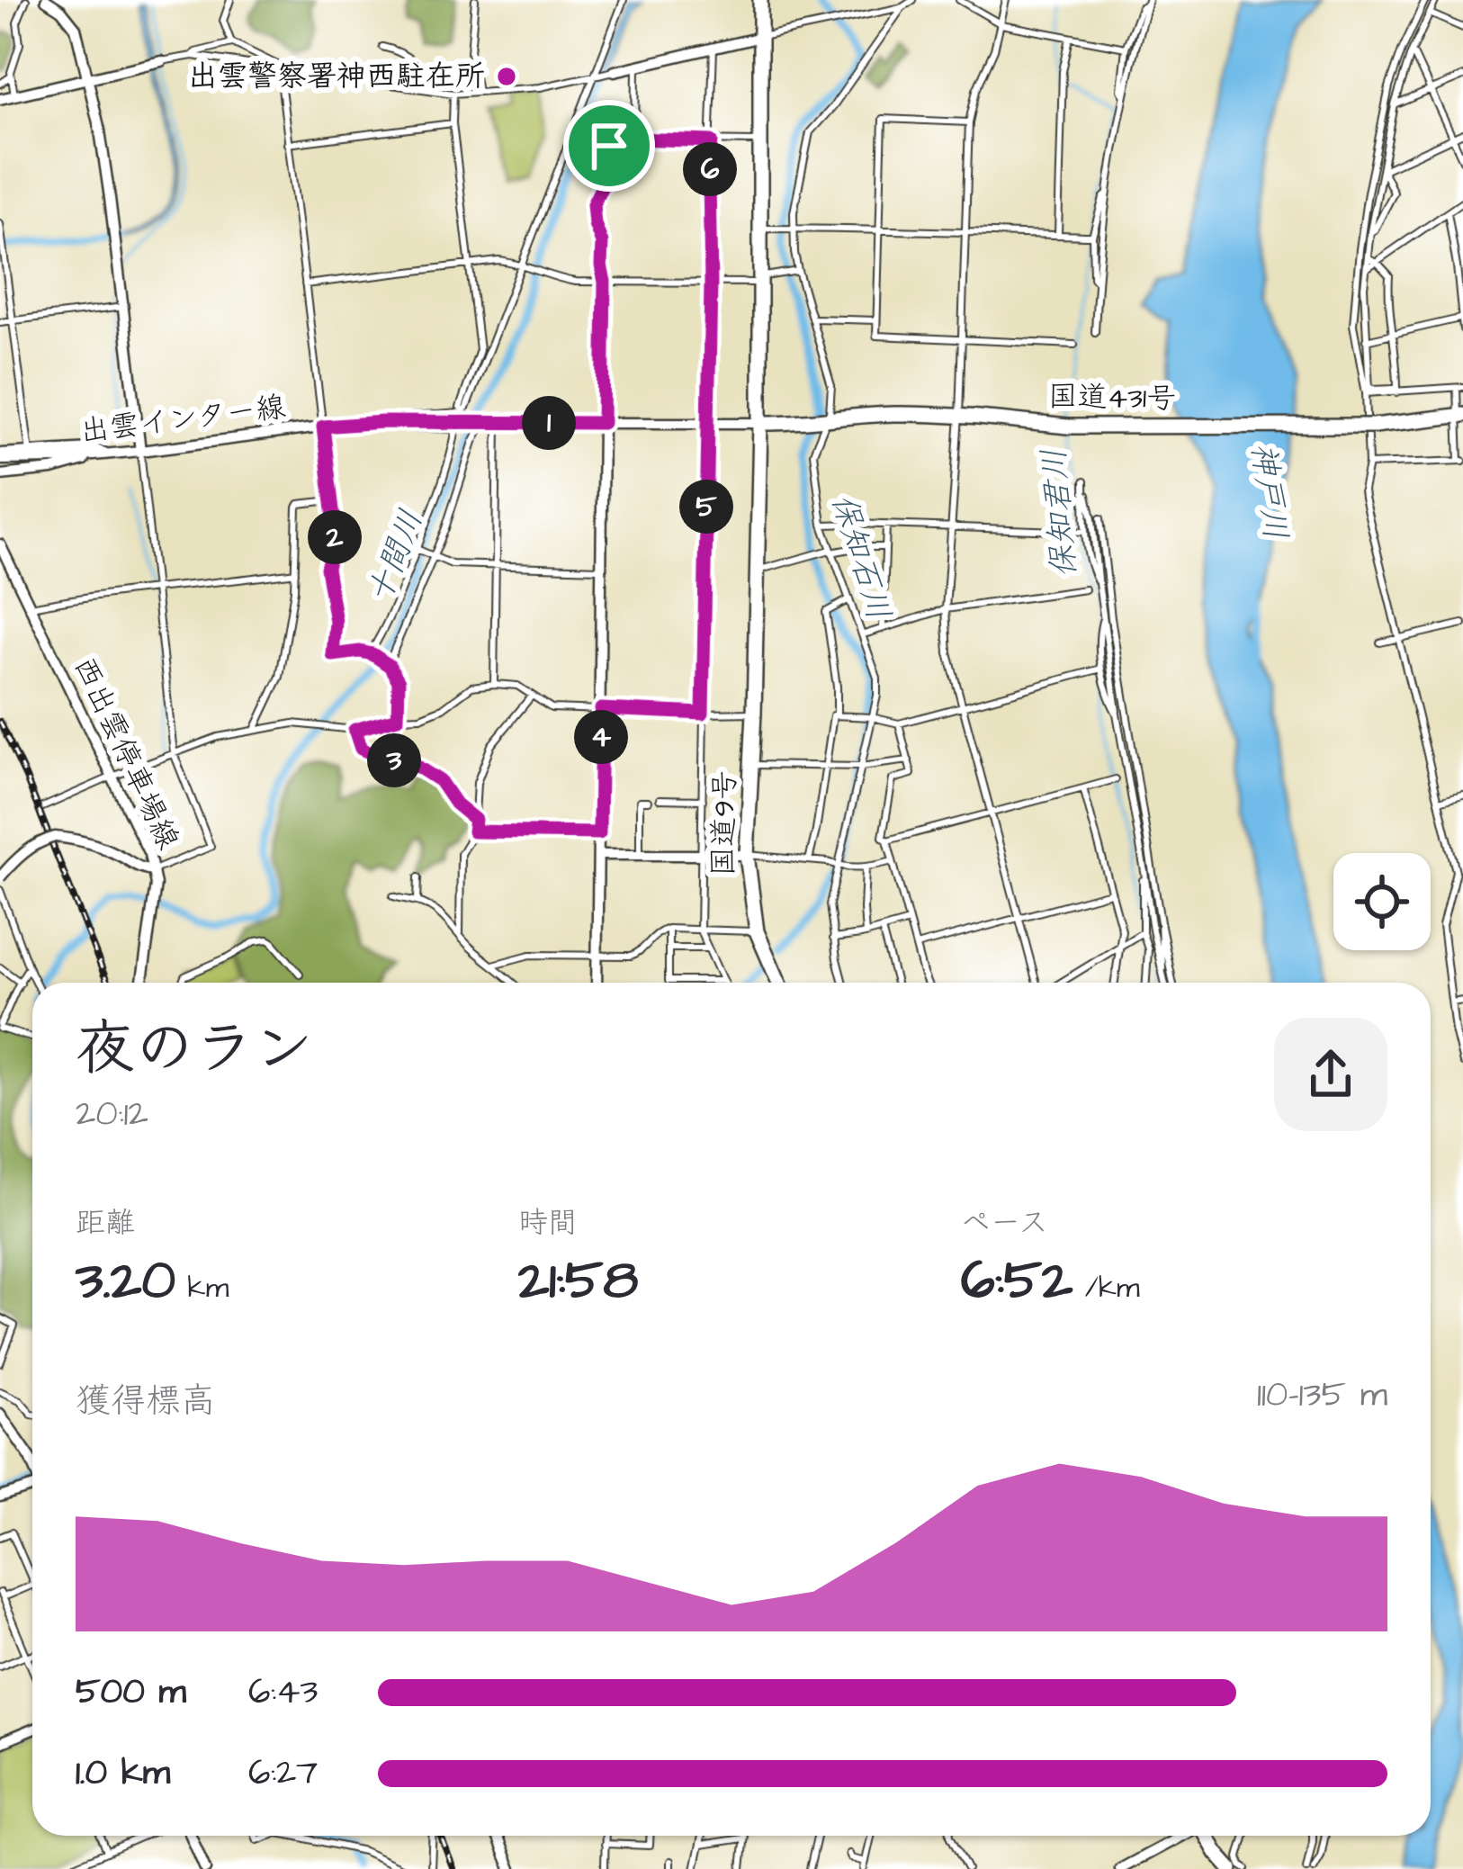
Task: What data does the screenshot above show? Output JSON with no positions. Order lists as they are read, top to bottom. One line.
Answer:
{"streets":{"highway":["国道431号","国道9号"],"street":["出雲インター線","西出雲停車場線"]},"crossings":[["国道431号","出雲インター線"],["国道431号","国道9号"],["出雲インター線","国道9号"]],"water":["神戸川","保知君川","十間川","保知石川"],"places":["出雲警察署神西駐在所"],"page":{"pins":["6","1","5","2","4","3"],"heading":["夜のラン","20:12"],"stats":[["距離","3.20 km"],["時間","21:58"],["ペース","6:52 /km"]],"chart":["獲得標高","110–135 m"],"list":[{"name":"500 m","note":"6:43"},{"name":"1.0 km","note":"6:27"}]}}
